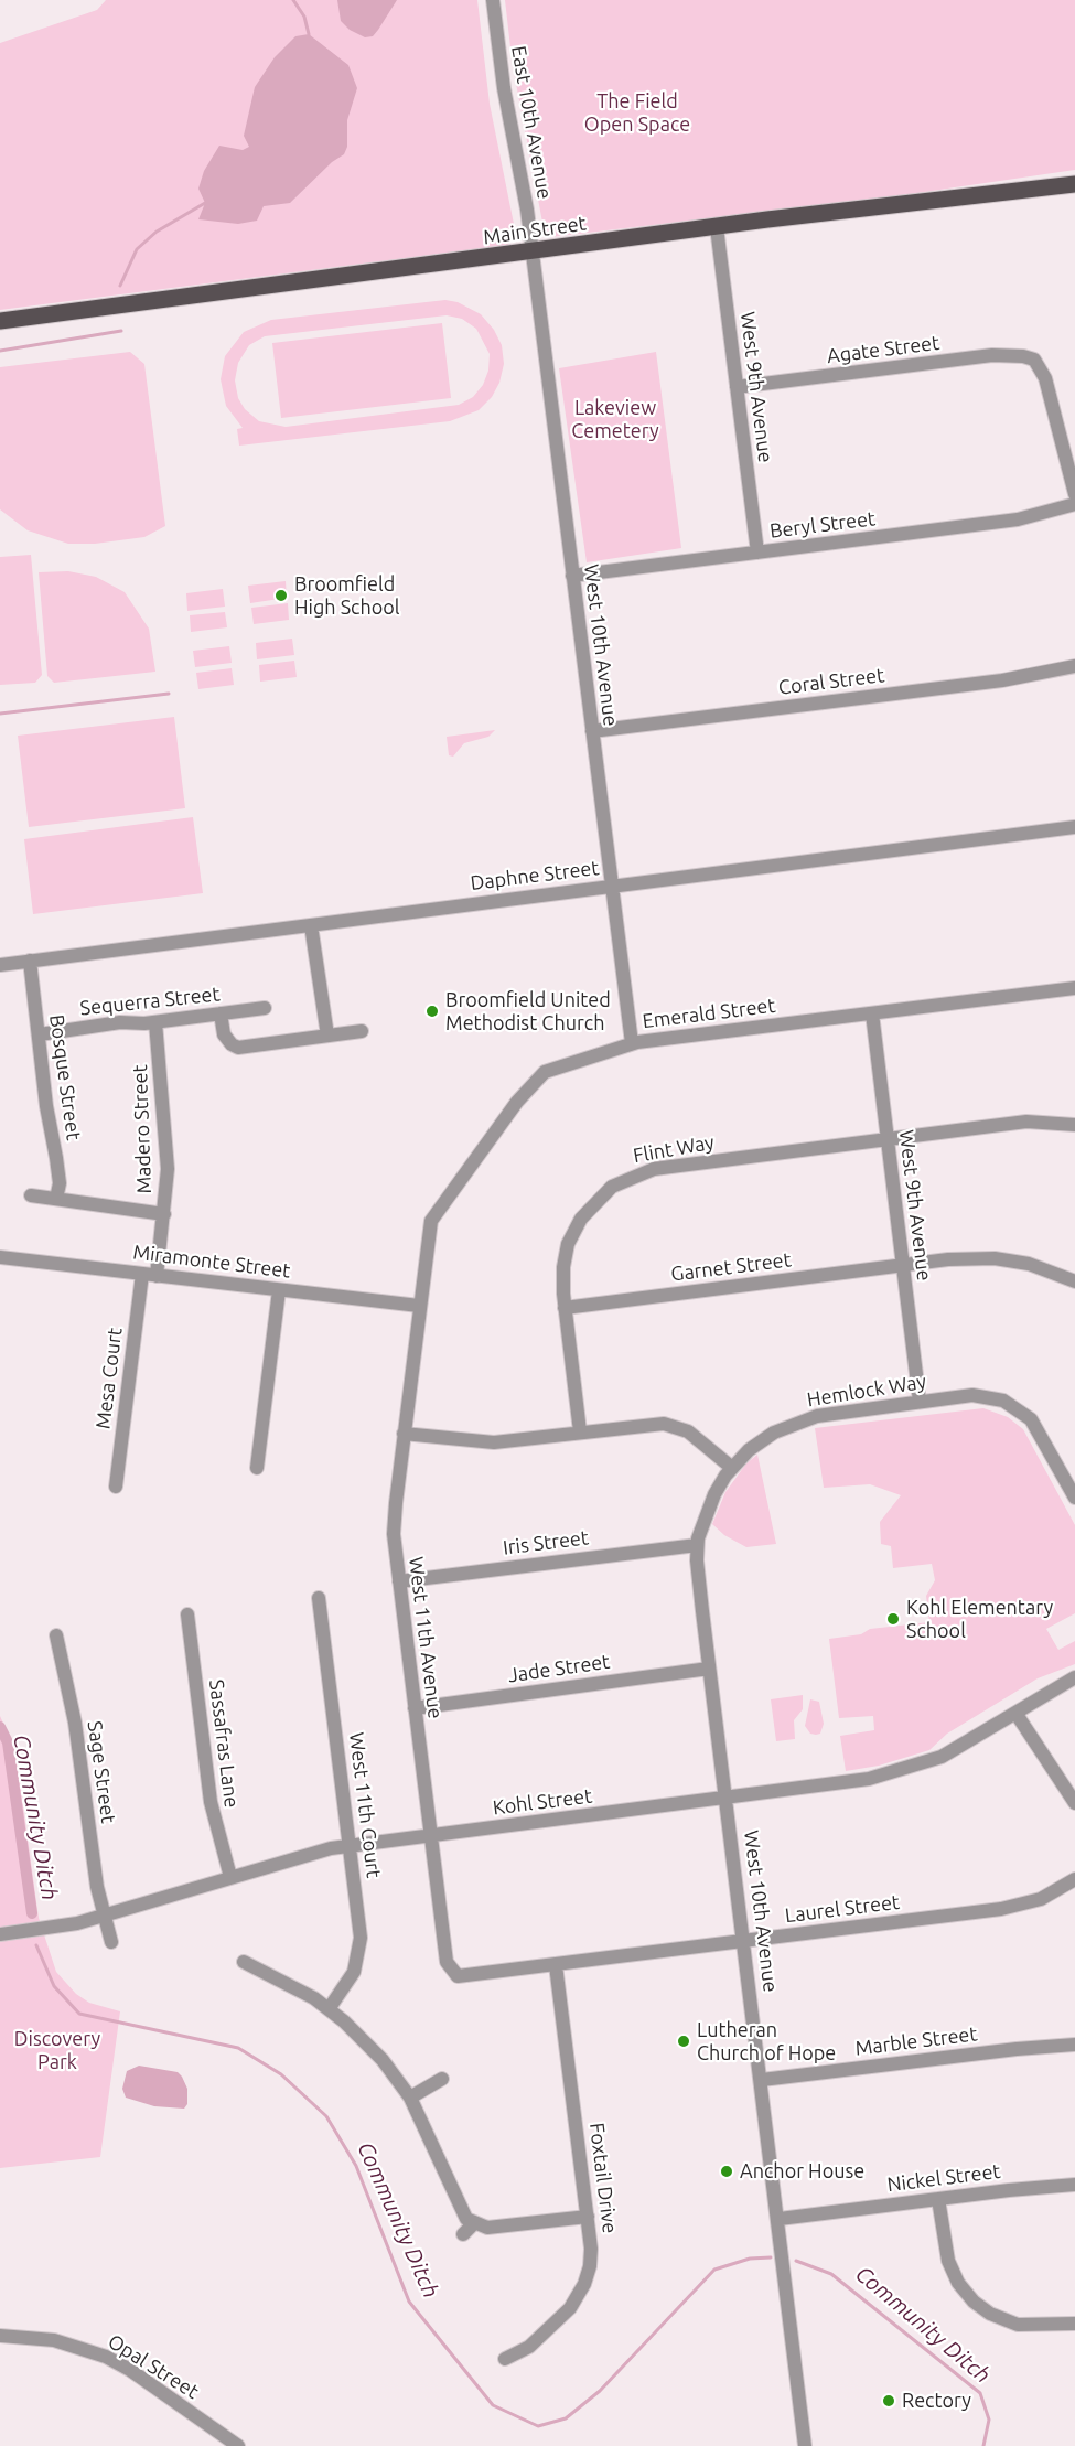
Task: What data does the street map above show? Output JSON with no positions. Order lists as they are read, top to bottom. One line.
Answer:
{"streets":{"main road":["Main Street"],"street":["East 10th Avenue","Agate Street","West 9th Avenue","Beryl Street","West 10th Avenue","Coral Street","Daphne Street","Sequerra Street","Emerald Street","Bosque Street","Madero Street","Flint Way","Miramonte Street","Garnet Street","Mesa Court","Hemlock Way","Iris Street","West 11th Avenue","Jade Street","Sassafras Lane","Sage Street","Kohl Street","West 11th Court","Laurel Street","Marble Street","Foxtail Drive","Nickel Street","Opal Street"]},"crossings":[["East 10th Avenue","Main Street"],["East 10th Avenue","West 10th Avenue"],["Main Street","West 9th Avenue"],["Main Street","West 10th Avenue"],["Agate Street","West 9th Avenue"],["West 9th Avenue","Beryl Street"],["West 9th Avenue","Emerald Street"],["West 9th Avenue","Flint Way"],["West 9th Avenue","Garnet Street"],["West 9th Avenue","Hemlock Way"],["Beryl Street","West 10th Avenue"],["West 10th Avenue","Coral Street"],["West 10th Avenue","Daphne Street"],["West 10th Avenue","Emerald Street"],["West 10th Avenue","Hemlock Way"],["West 10th Avenue","Iris Street"],["West 10th Avenue","Jade Street"],["West 10th Avenue","Kohl Street"],["West 10th Avenue","Laurel Street"],["West 10th Avenue","Marble Street"],["West 10th Avenue","Nickel Street"],["Daphne Street","Bosque Street"],["Sequerra Street","Bosque Street"],["Sequerra Street","Madero Street"],["Emerald Street","Miramonte Street"],["Emerald Street","West 11th Avenue"],["Madero Street","Miramonte Street"],["Flint Way","Garnet Street"],["Miramonte Street","Mesa Court"],["Miramonte Street","West 11th Avenue"],["Iris Street","West 11th Avenue"],["West 11th Avenue","Jade Street"],["West 11th Avenue","Kohl Street"],["West 11th Avenue","Laurel Street"],["Sassafras Lane","Kohl Street"],["Sage Street","Kohl Street"],["Kohl Street","West 11th Court"],["Laurel Street","Foxtail Drive"]],"water":["Community Ditch"],"parks":["The Field Open Space","Lakeview Cemetery","Discovery Park"],"places":["Broomfield High School","Broomfield United Methodist Church","Kohl Elementary School","Lutheran Church of Hope","Anchor House","Rectory"]}
